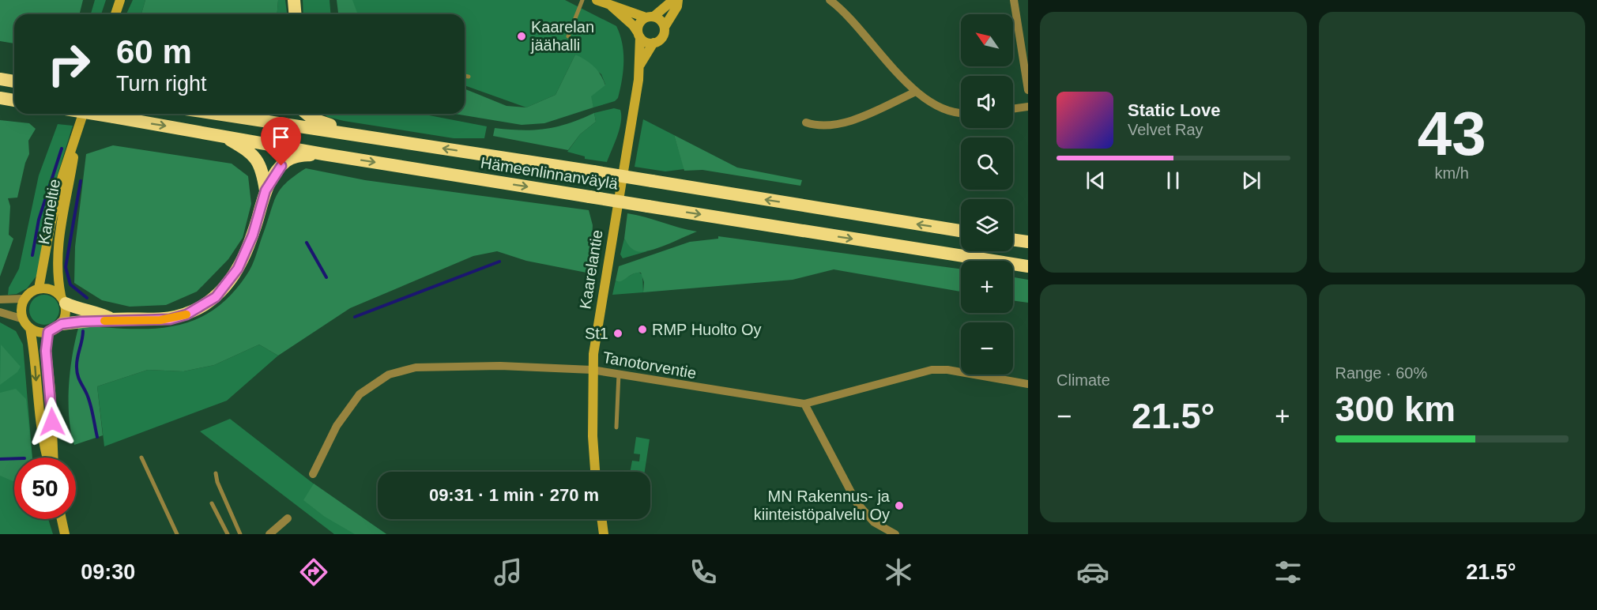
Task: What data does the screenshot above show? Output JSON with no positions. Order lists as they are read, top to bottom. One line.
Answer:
{"streets":{"highway":["Hämeenlinnanväylä"],"main road":["Kanneltie","Kaarelantie"],"street":["Tanotorventie"]},"crossings":[["Kaarelantie","Tanotorventie"]],"places":["Kaarelan jäähalli","RMP Huolto Oy","St1","MN Rakennus- ja kiinteistöpalvelu Oy"],"north":"top left","page":{"tile":[["43","km/h"],"Climate",["Range · 60%","300 km"]],"map_buttons":["+","−"],"turn":["60 m","Turn right"],"song":["Static Love","Velvet Ray"],"heat":["−","21.5°","+"],"limit":"50","trip":"09:31 · 1 min · 270 m","tabs":["09:30","21.5°"]}}
